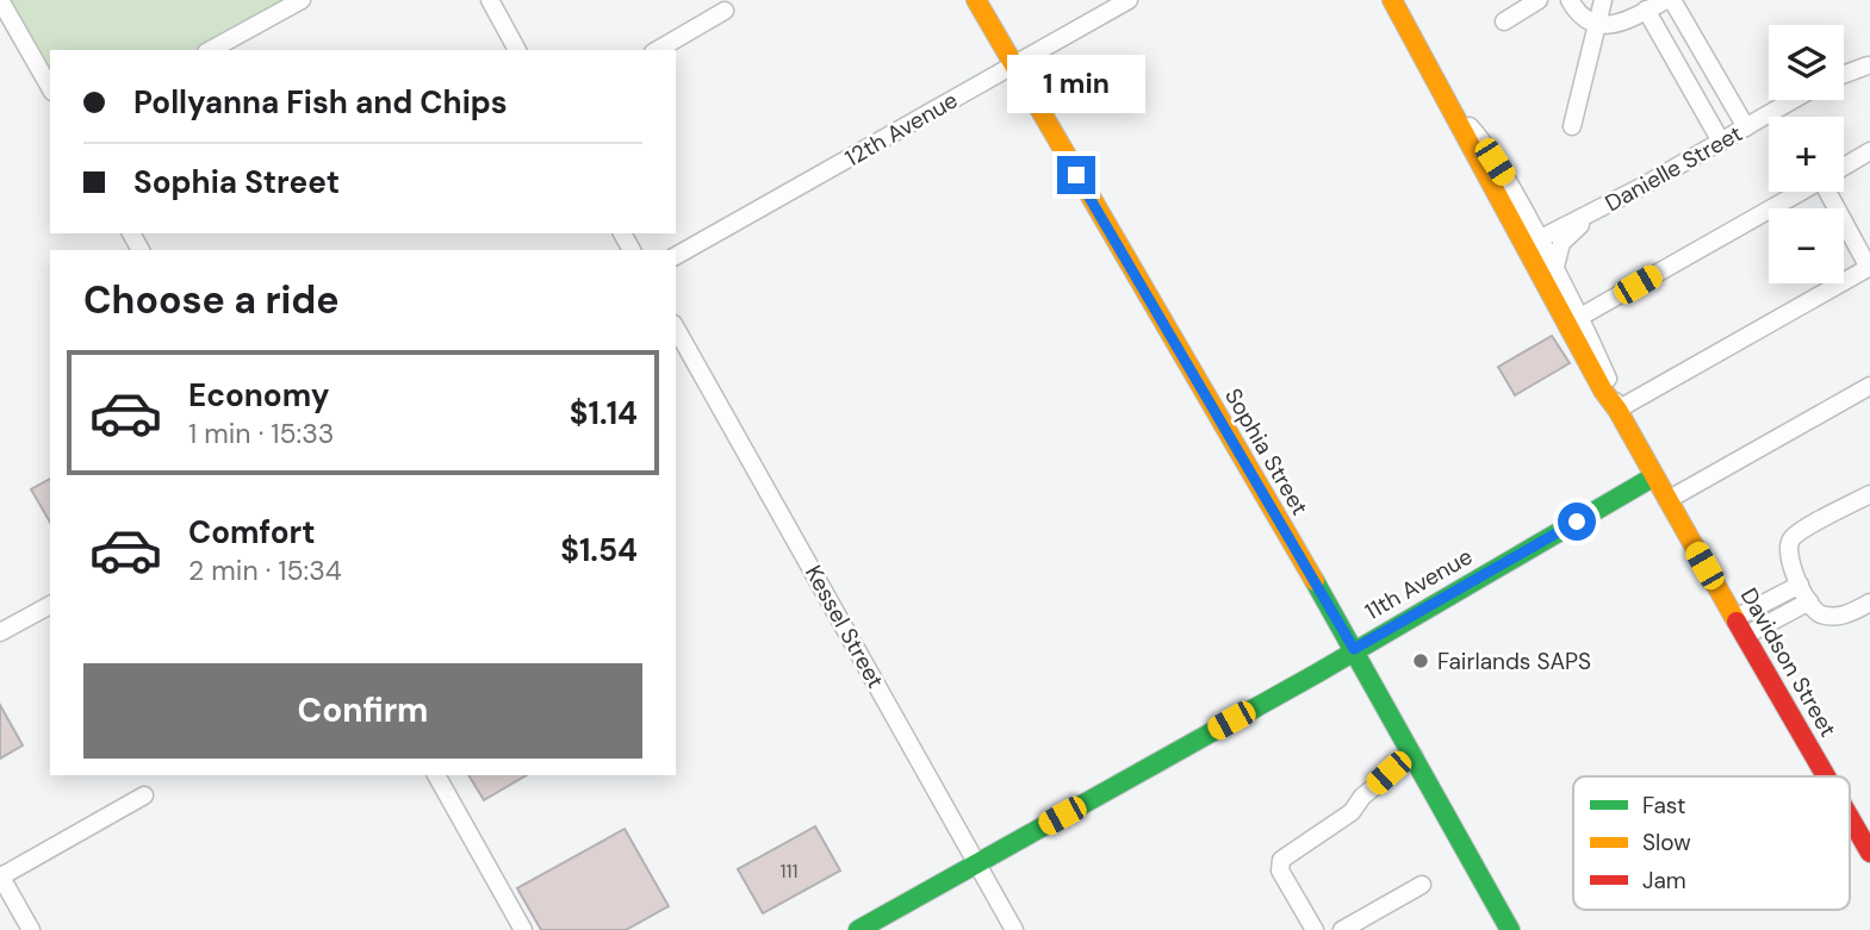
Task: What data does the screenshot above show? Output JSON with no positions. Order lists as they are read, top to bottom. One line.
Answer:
{"streets":{"street":["12th Avenue","Danielle Street","Sophia Street","11th Avenue","Kessel Street","Davidson Street"]},"crossings":[["12th Avenue","Sophia Street"],["Danielle Street","Davidson Street"],["Sophia Street","11th Avenue"],["11th Avenue","Kessel Street"],["11th Avenue","Davidson Street"]],"places":["Fairlands SAPS"],"house_numbers":["111"],"legend":["Fast","Slow","Jam"],"page":{"map_buttons":["+","−"],"banner":["Pollyanna Fish and Chips","Sophia Street"],"bubble":"1 min","heading":"Choose a ride","list":[{"name":"Economy","note":"1 min · 15:33","value":"$1.14"},{"name":"Comfort","note":"2 min · 15:34","value":"$1.54"}],"buttons":"Confirm"}}
